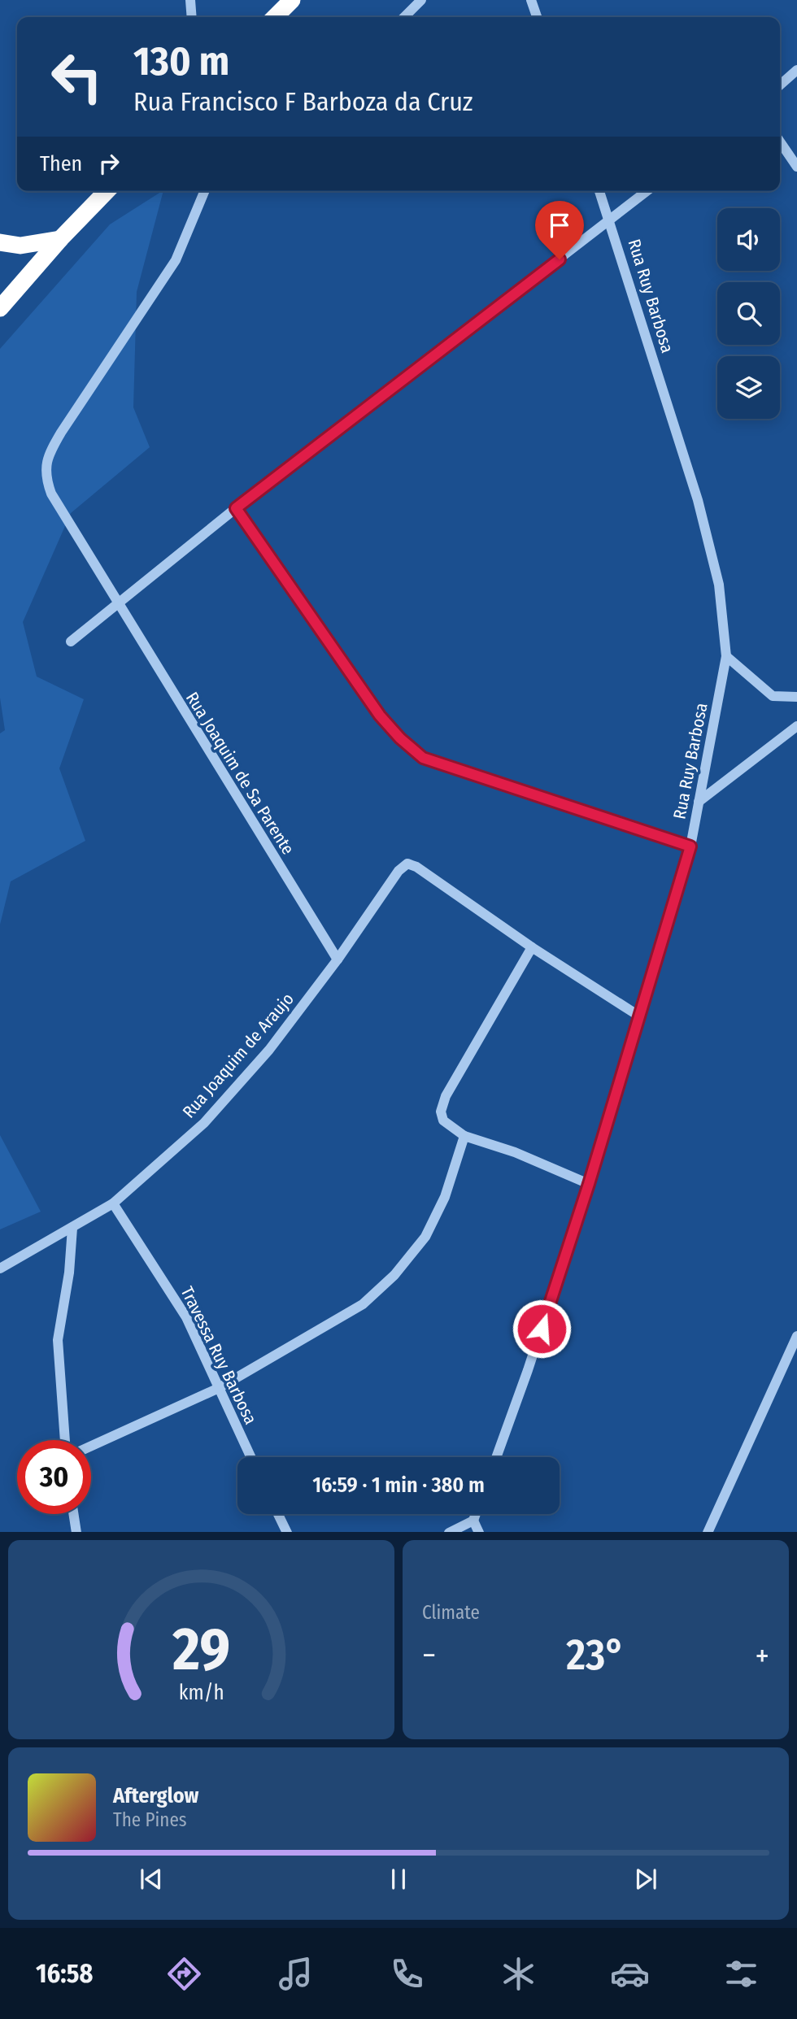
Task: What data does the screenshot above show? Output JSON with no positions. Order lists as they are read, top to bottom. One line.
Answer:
{"streets":{"street":["Rua Ruy Barbosa","Rua Joaquim de Sa Parente","Rua Joaquim de Araujo","Travessa Ruy Barbosa"]},"crossings":[["Rua Joaquim de Sa Parente","Rua Joaquim de Araujo"],["Rua Joaquim de Araujo","Travessa Ruy Barbosa"]],"page":{"turn":["130 m","Rua Francisco F Barboza da Cruz"],"then":"Then","limit":"30","trip":"16:59 · 1 min · 380 m","tile":"Climate","heat":["−","23°","+"],"song":["Afterglow","The Pines"],"tabs":"16:58","gauge":["29","km/h"]}}
